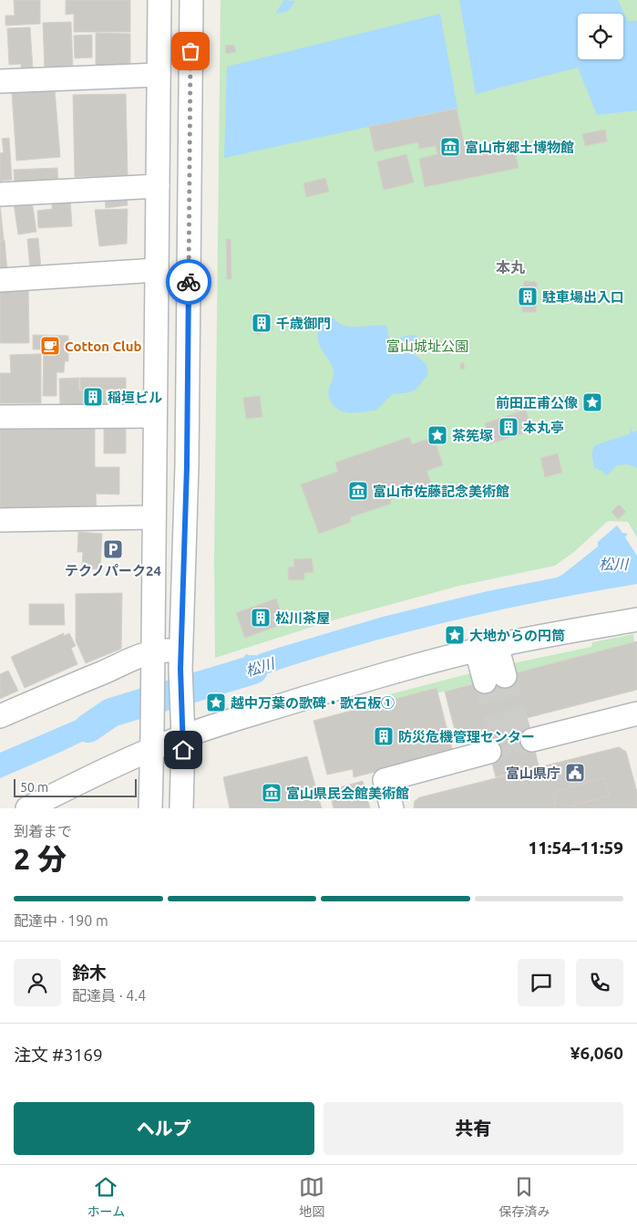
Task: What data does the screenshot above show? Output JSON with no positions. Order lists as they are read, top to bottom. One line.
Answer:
{"districts":["本丸"],"water":["松川"],"parks":["富山城址公園"],"places":{"museum":["富山市郷土博物館","富山市佐藤記念美術館","富山県民会館美術館"],"building":["駐車場出入口","千歳御門","稲垣ビル","本丸亭","松川茶屋","防災危機管理センター"],"cafe":["Cotton Club"],"place":["前田正甫公像","茶筅塚","大地からの円筒","越中万葉の歌碑・歌石板①"],"parking":["テクノパーク24"],"public building":["富山県庁"]},"scale_bar":"50 m","page":{"scale":"50 m","heading":["2 分","到着まで","11:54–11:59"],"panel":["鈴木","配達員 · 4.4","注文 #3169","¥6,060"],"bar":"配達中 · 190 m","buttons":["ヘルプ","共有"],"tabs":["ホーム","地図","保存済み"]}}
